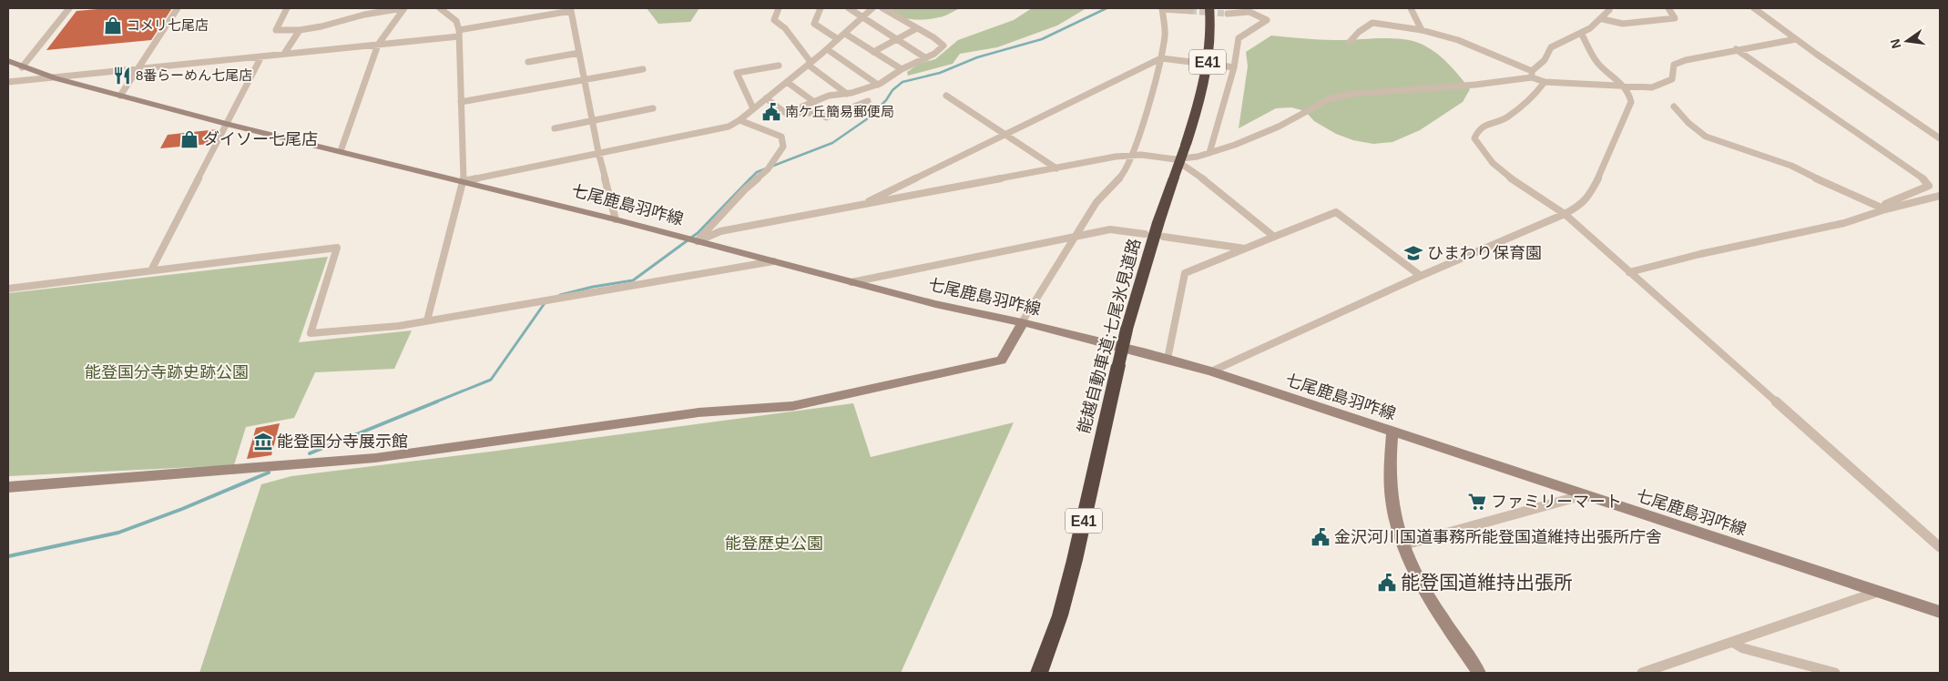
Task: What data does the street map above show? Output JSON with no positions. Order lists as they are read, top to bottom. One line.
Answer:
{"streets":{"highway":["E41","能越自動車道;七尾氷見道路"],"main road":["七尾鹿島羽咋線"]},"parks":["能登国分寺跡史跡公園","能登歴史公園"],"places":{"shop":["コメリ七尾店","ダイソー七尾店"],"restaurant":["8番らーめん七尾店"],"public building":["南ケ丘簡易郵便局","金沢河川国道事務所能登国道維持出張所庁舎","能登国道維持出張所"],"school or university":["ひまわり保育園"],"museum":["能登国分寺展示館"],"supermarket":["ファミリーマート"]},"north":"left"}
